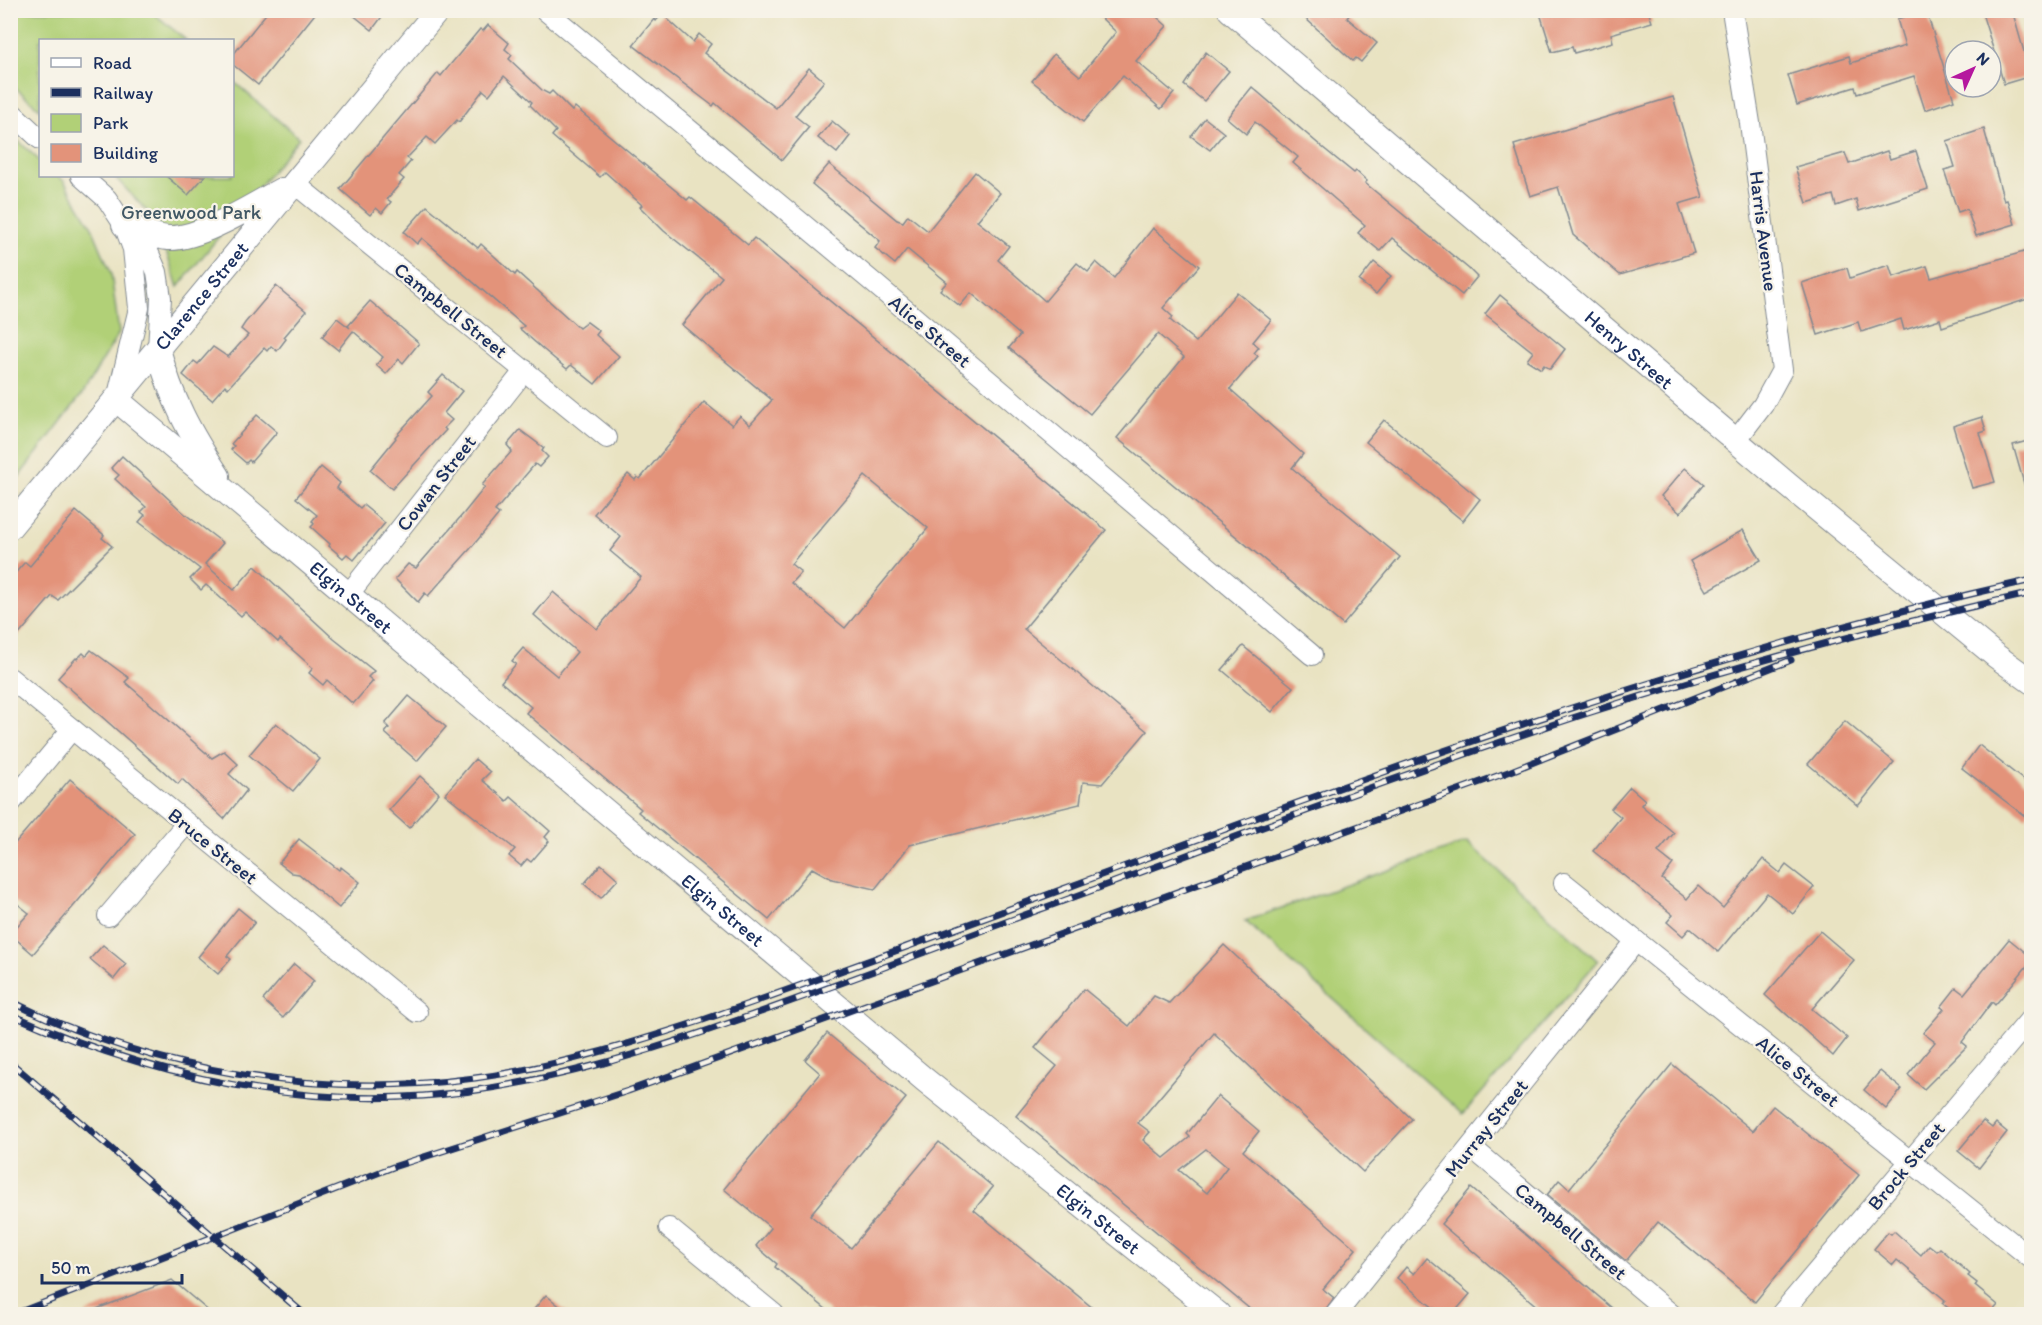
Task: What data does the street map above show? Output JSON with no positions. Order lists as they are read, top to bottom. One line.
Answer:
{"streets":{"main road":["Clarence Street","Henry Street","Elgin Street"],"street":["Harris Avenue","Campbell Street","Alice Street","Cowan Street","Bruce Street","Murray Street","Brock Street"]},"crossings":[["Harris Avenue","Henry Street"],["Clarence Street","Campbell Street"],["Clarence Street","Elgin Street"],["Campbell Street","Cowan Street"],["Campbell Street","Murray Street"],["Alice Street","Murray Street"],["Alice Street","Brock Street"],["Cowan Street","Elgin Street"]],"parks":["Greenwood Park"],"legend":["Road","Railway","Park","Building"],"scale_bar":"50 m","north":"top right"}
